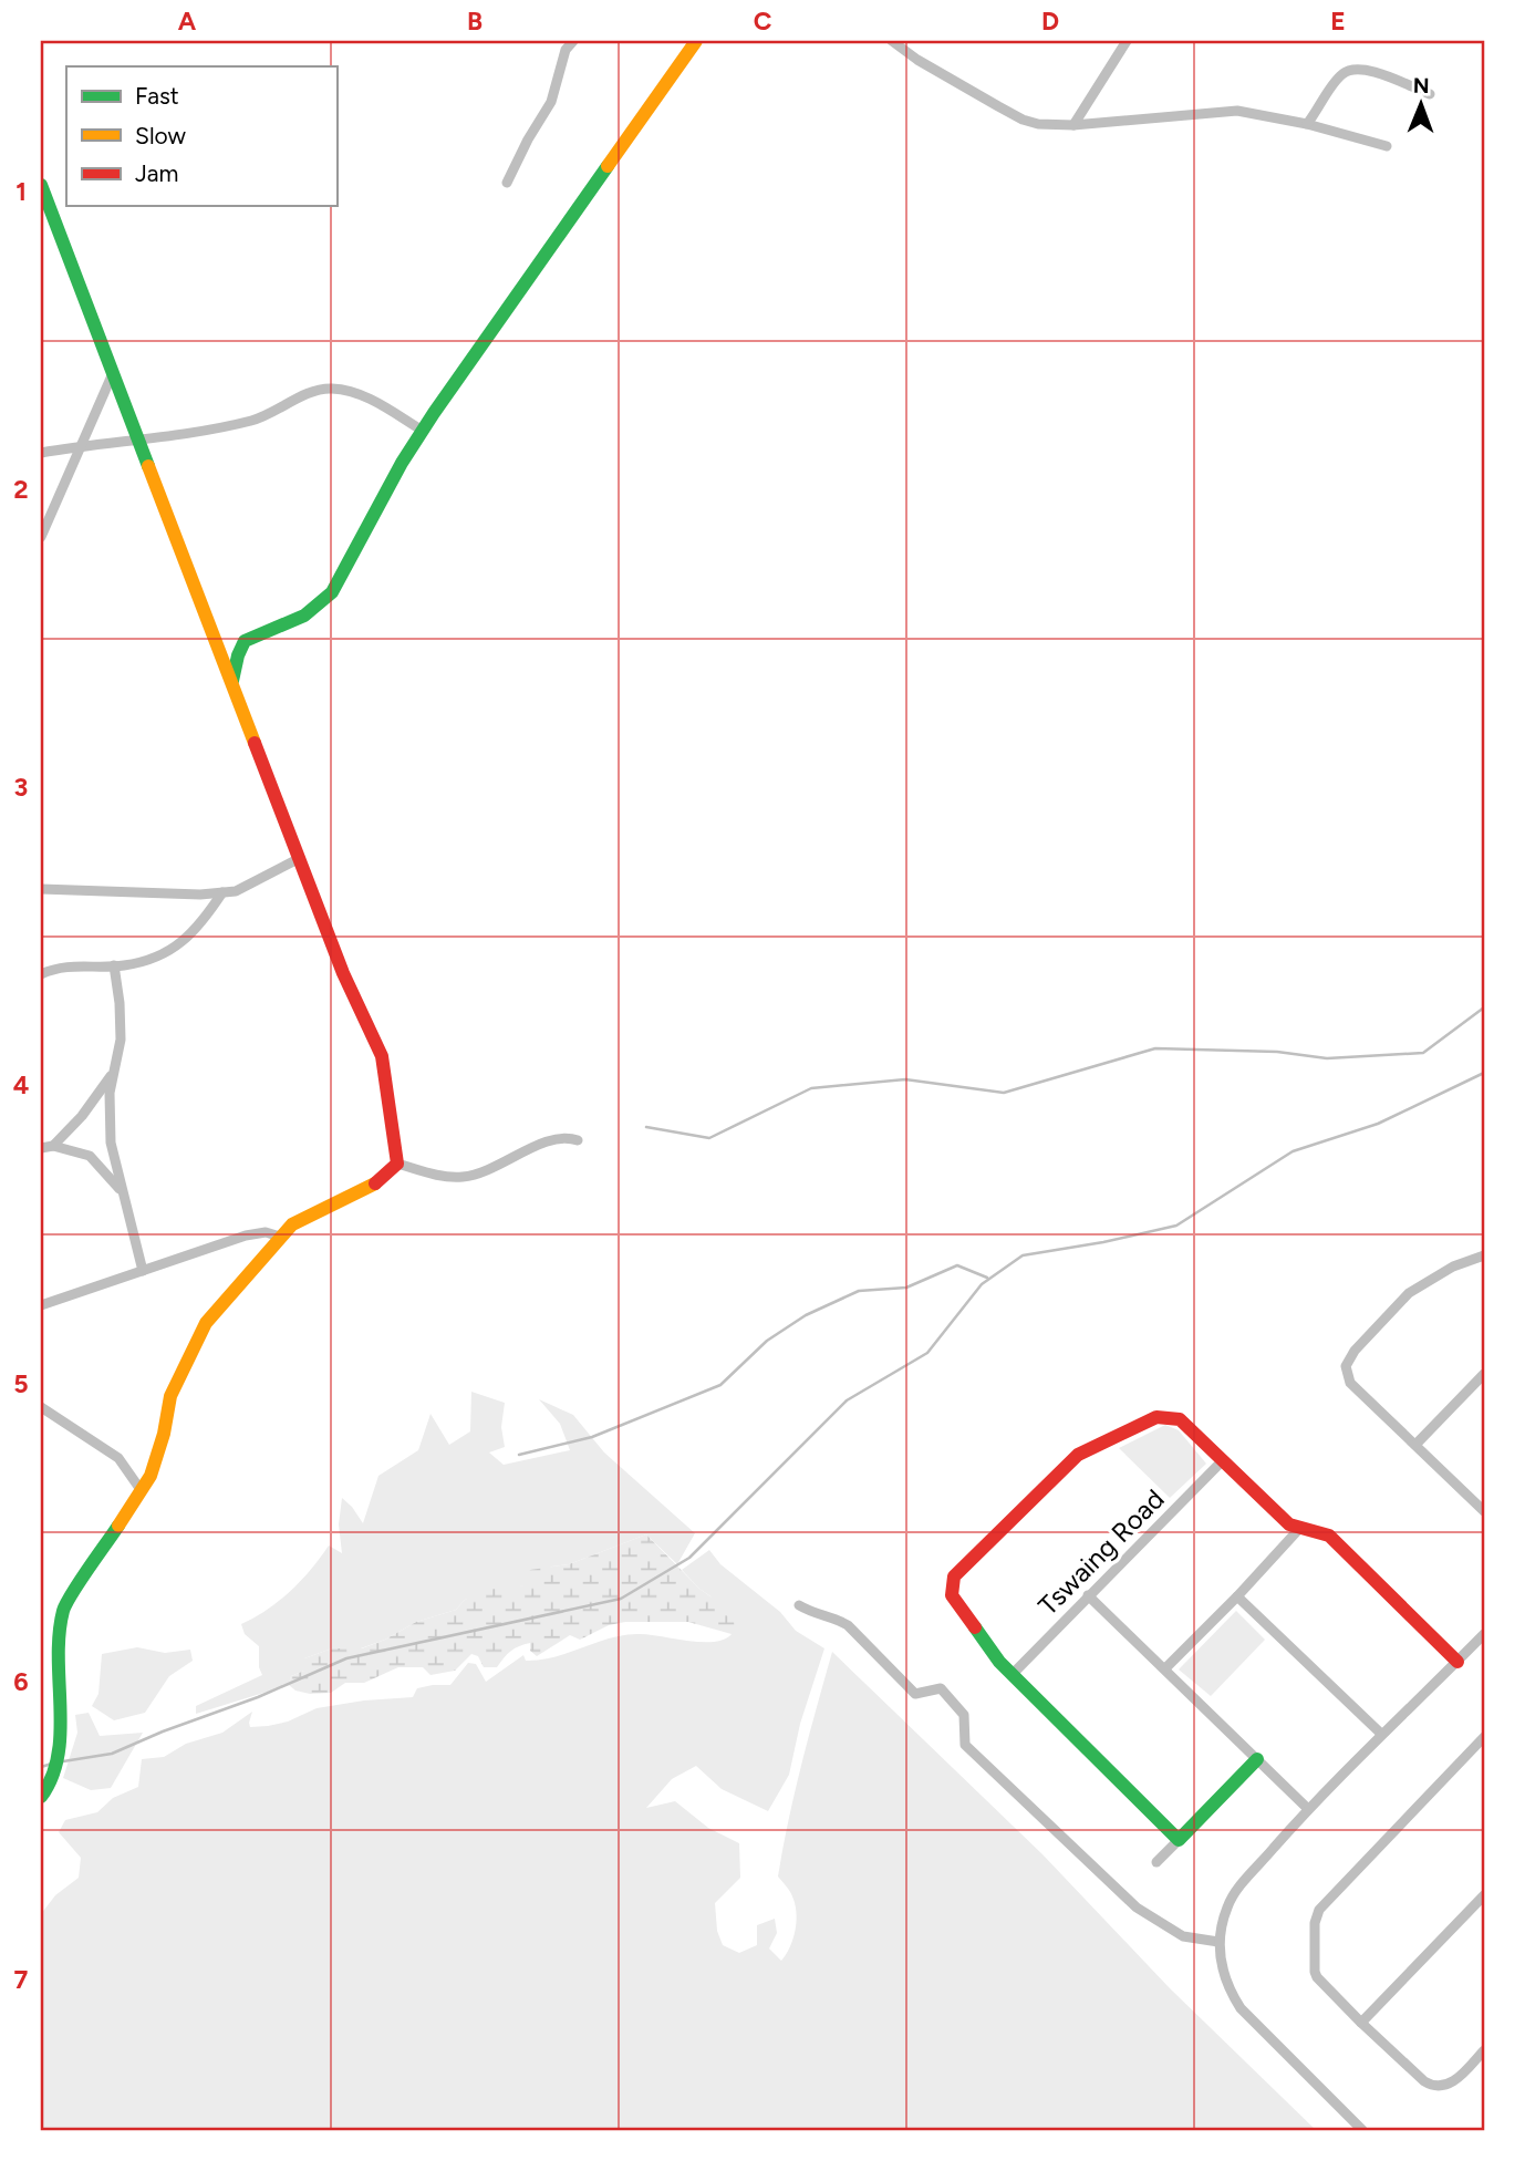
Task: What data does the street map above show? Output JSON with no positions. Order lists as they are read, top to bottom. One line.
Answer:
{"streets":{"street":["Tswaing Road"]},"legend":["Fast","Slow","Jam"],"north":"top","grid":{"columns":["A","B","C","D","E"],"rows":["1","2","3","4","5","6","7"]}}
